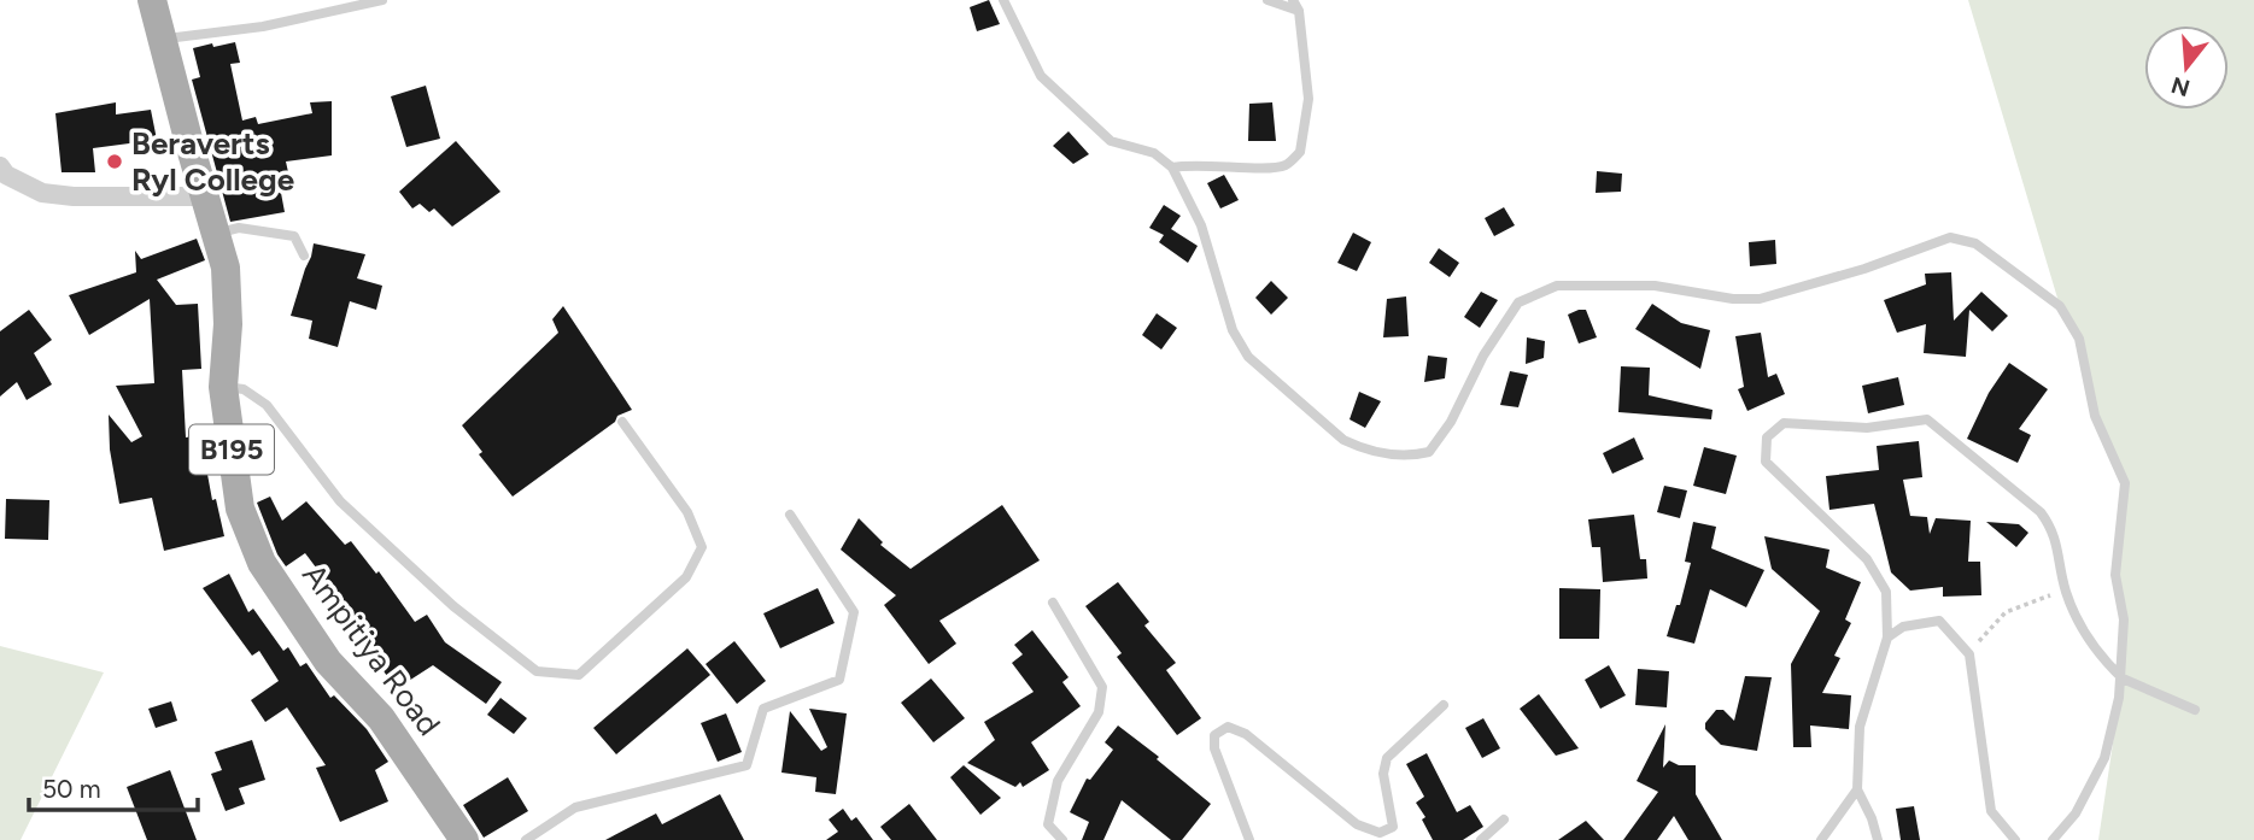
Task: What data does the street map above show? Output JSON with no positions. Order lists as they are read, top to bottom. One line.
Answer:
{"streets":{"main road":["B195","Ampitiya Road"]},"places":["Beraverts Ryl College"],"scale_bar":"50 m","north":"bottom"}
